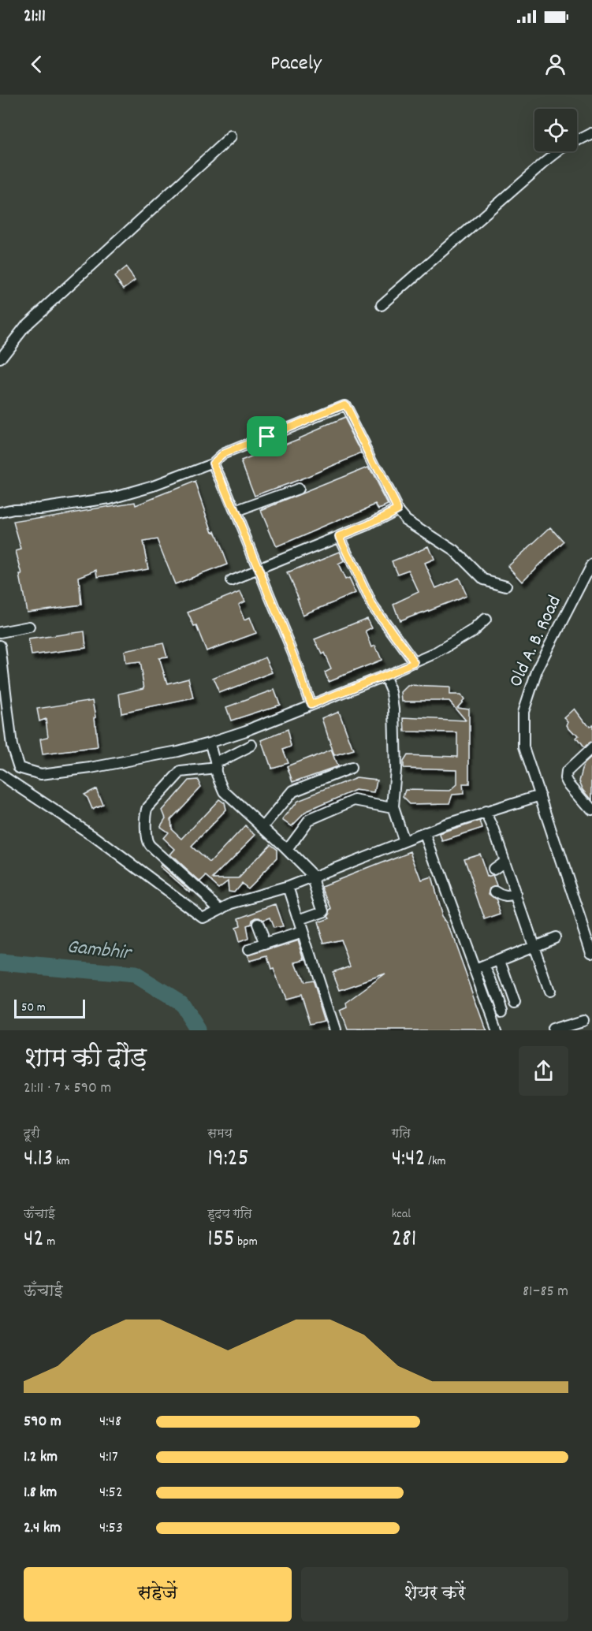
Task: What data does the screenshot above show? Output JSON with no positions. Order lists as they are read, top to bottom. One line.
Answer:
{"streets":{"street":["Old A. B. Road"]},"water":["Gambhir"],"scale_bar":"50 m","page":{"status":"21:11","header":"Pacely","scale":"50 m","heading":["शाम की दौड़","21:11 · 7 × 590 m"],"stats":[["दूरी","4.13 km"],["समय","19:25"],["गति","4:42 /km"],["ऊँचाई","42 m"],["हृदय गति","155 bpm"],["kcal","281"]],"chart":["ऊँचाई","81–85 m"],"list":[{"name":"590 m","note":"4:48"},{"name":"1.2 km","note":"4:17"},{"name":"1.8 km","note":"4:52"},{"name":"2.4 km","note":"4:53"}],"buttons":["सहेजें","शेयर करें"]}}
